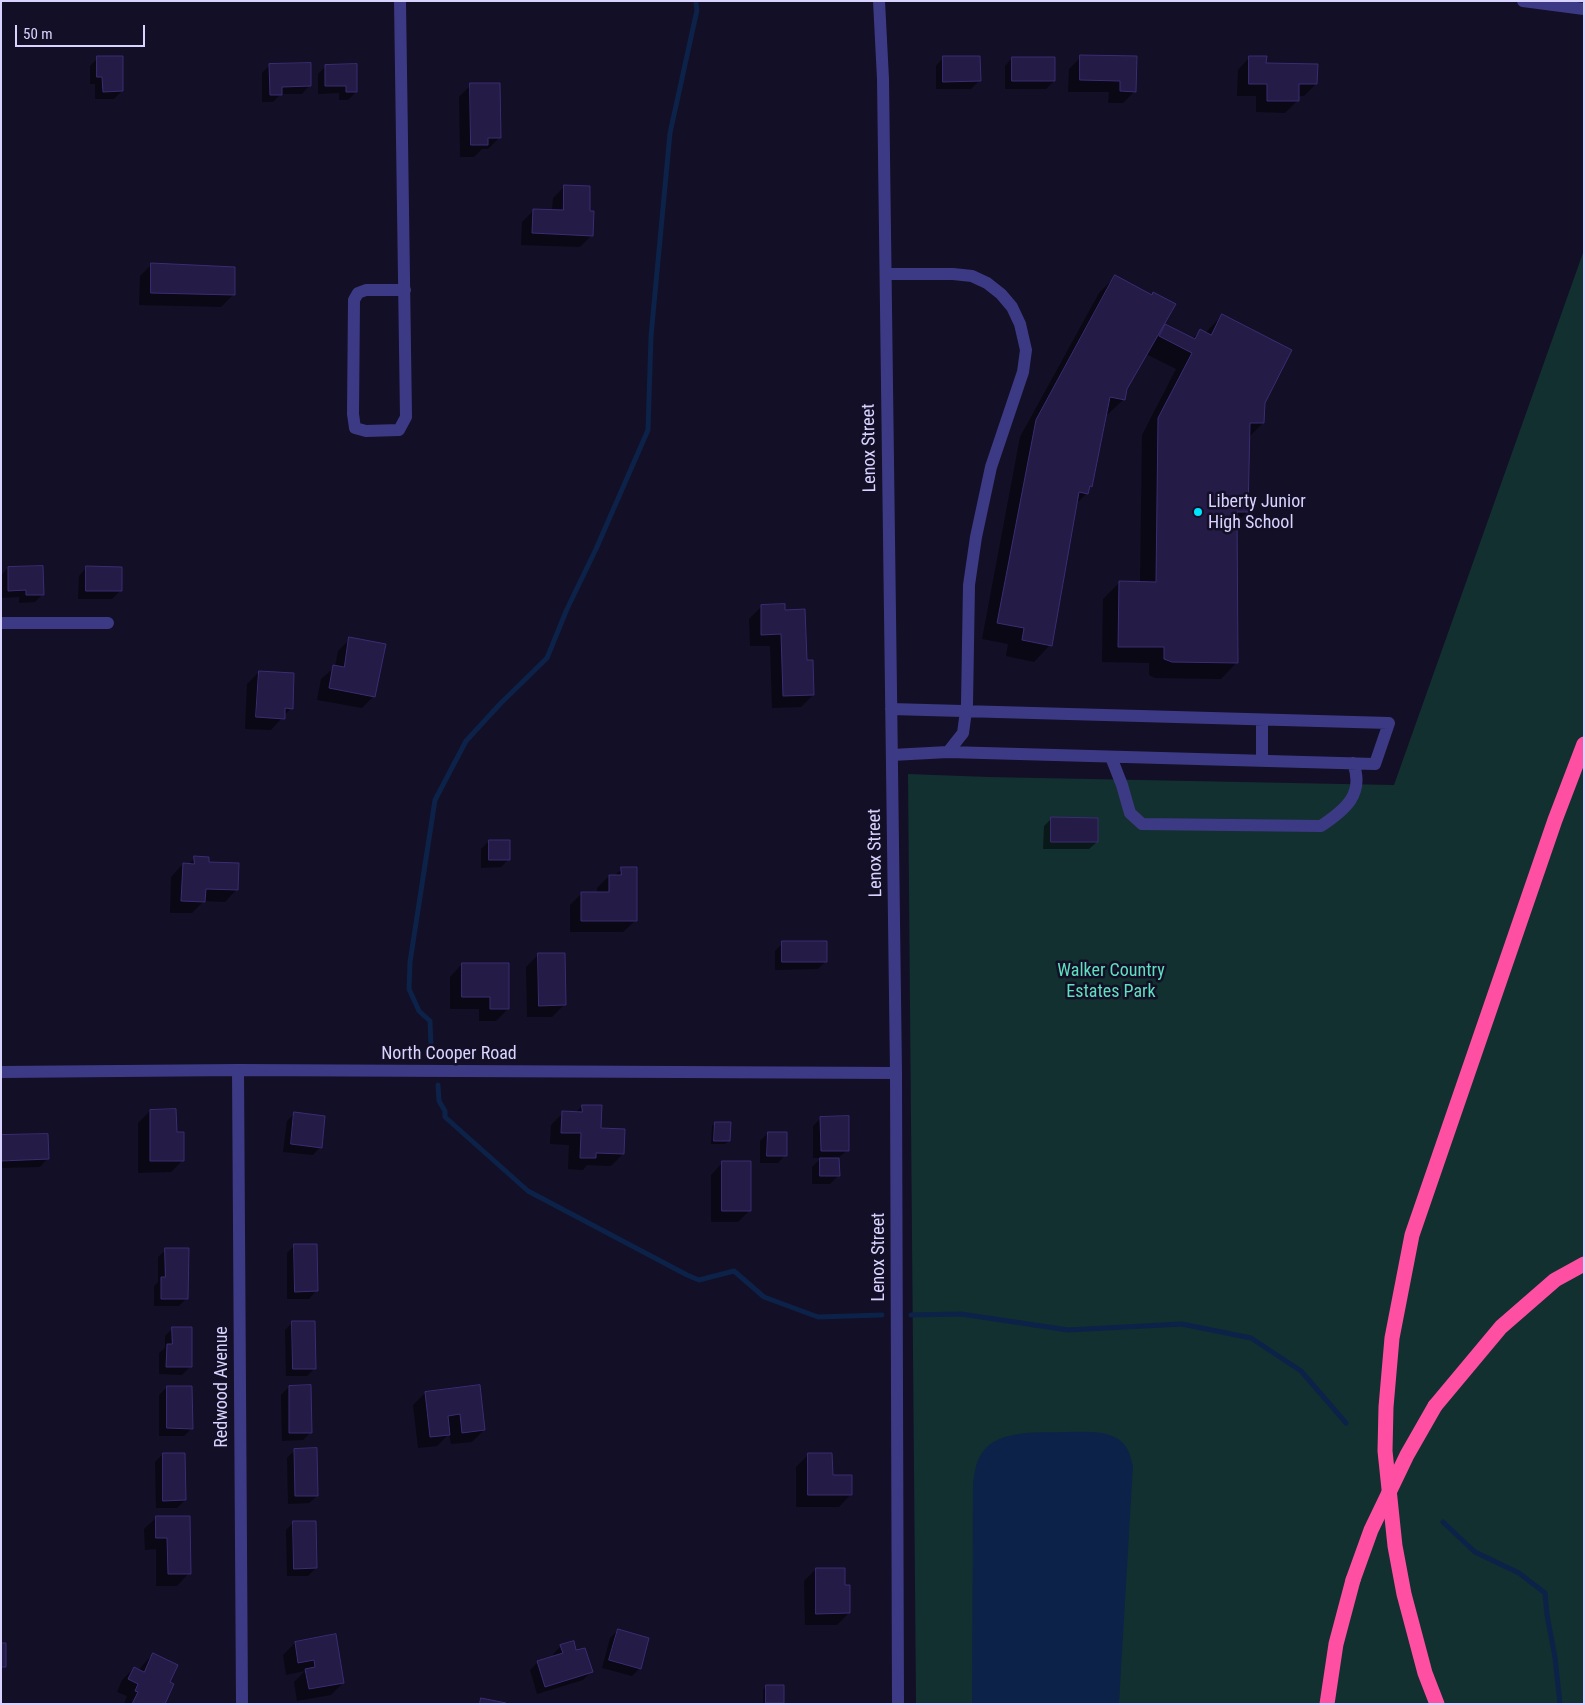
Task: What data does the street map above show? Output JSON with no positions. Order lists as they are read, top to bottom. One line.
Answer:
{"streets":{"street":["Lenox Street","North Cooper Road","Redwood Avenue"]},"crossings":[["Lenox Street","North Cooper Road"],["North Cooper Road","Redwood Avenue"]],"parks":["Walker Country Estates Park"],"places":["Liberty Junior High School"],"scale_bar":"50 m"}
